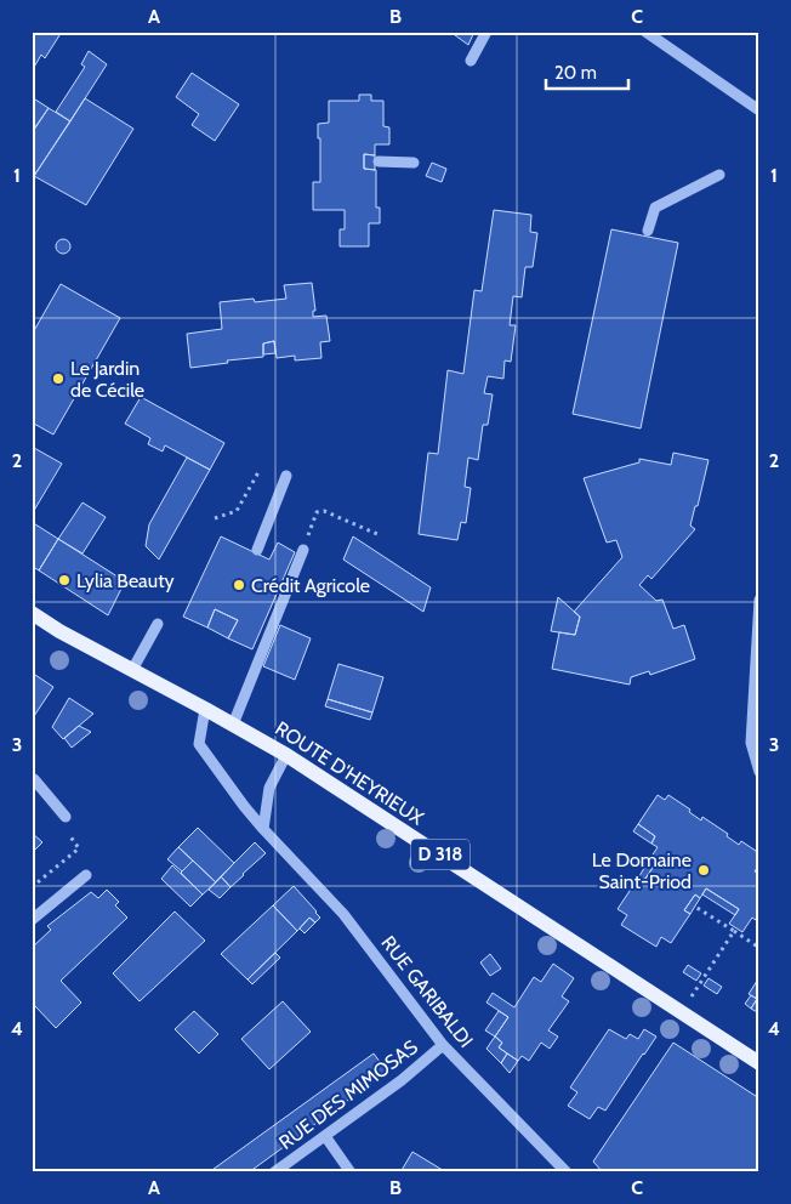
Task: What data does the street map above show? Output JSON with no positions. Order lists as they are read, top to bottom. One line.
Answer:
{"streets":{"main road":["ROUTE D'HEYRIEUX","D 318"],"street":["RUE GARIBALDI","RUE DES MIMOSAS"]},"crossings":[["ROUTE D'HEYRIEUX","RUE GARIBALDI"],["RUE GARIBALDI","RUE DES MIMOSAS"]],"places":["Le Jardin de Cécile","Lylia Beauty","Crédit Agricole","Le Domaine Saint-Priod"],"scale_bar":"20 m","grid":{"columns":["A","B","C"],"rows":["1","2","3","4"]}}
